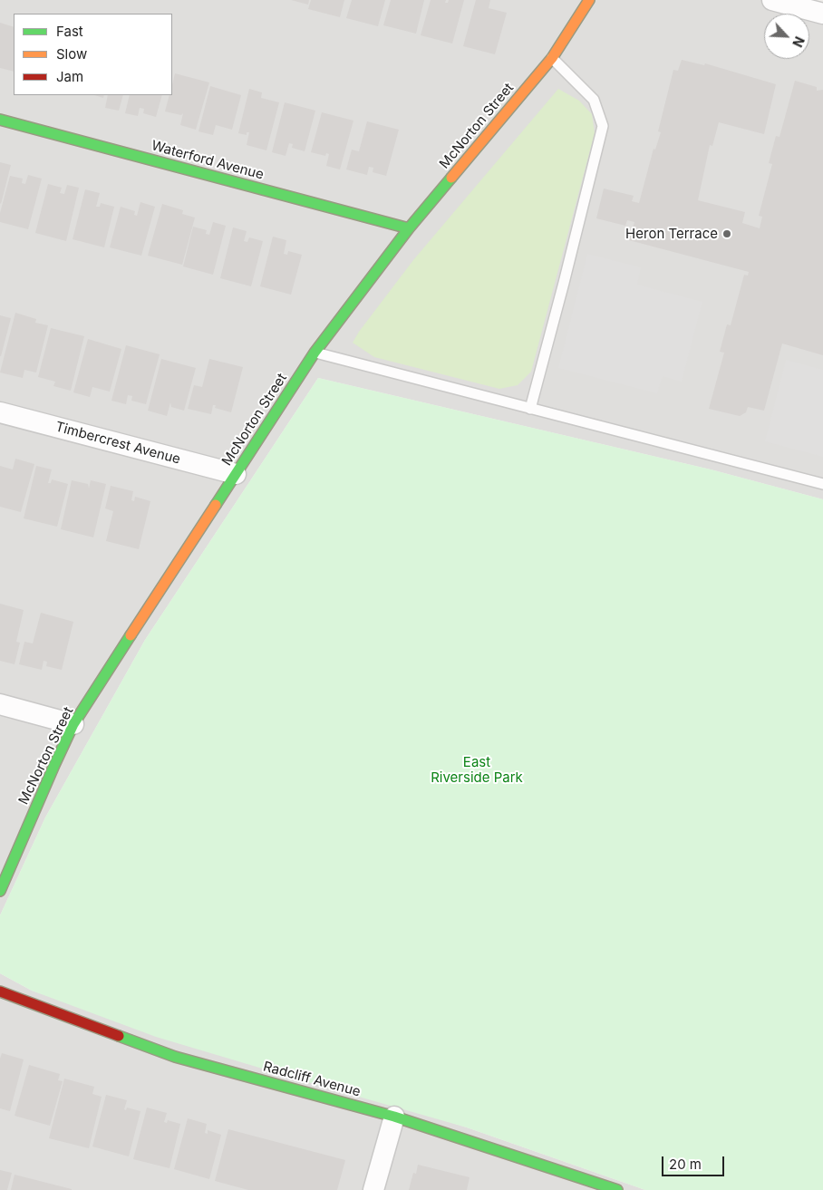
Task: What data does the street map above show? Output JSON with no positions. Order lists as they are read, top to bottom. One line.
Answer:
{"streets":{"street":["McNorton Street","Waterford Avenue","Timbercrest Avenue","Radcliff Avenue"]},"crossings":[["McNorton Street","Waterford Avenue"],["McNorton Street","Timbercrest Avenue"]],"parks":["East Riverside Park"],"places":["Heron Terrace"],"legend":["Fast","Slow","Jam"],"scale_bar":"20 m","north":"bottom right"}
